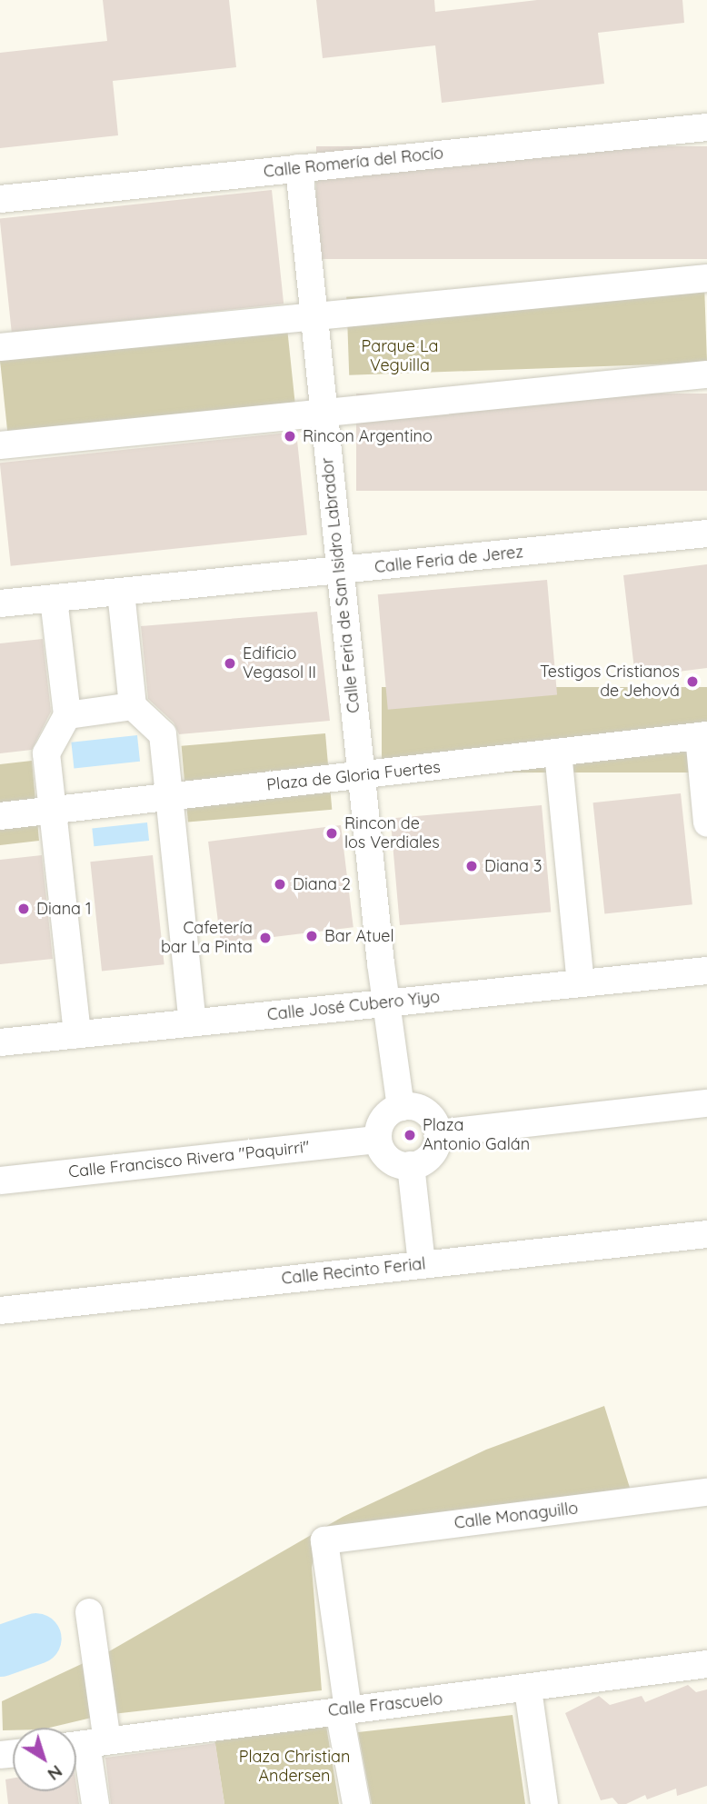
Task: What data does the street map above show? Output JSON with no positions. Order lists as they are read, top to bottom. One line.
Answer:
{"streets":{"street":["Calle Romería del Rocío","Calle Feria de Jerez","Calle Feria de San Isidro Labrador","Plaza de Gloria Fuertes","Calle José Cubero Yiyo","Calle Francisco Rivera \"Paquirri\"","Calle Recinto Ferial","Calle Monaguillo","Calle Frascuelo"]},"crossings":[["Calle Romería del Rocío","Calle Feria de San Isidro Labrador"],["Calle Feria de Jerez","Calle Feria de San Isidro Labrador"],["Calle Feria de San Isidro Labrador","Plaza de Gloria Fuertes"],["Calle Feria de San Isidro Labrador","Calle José Cubero Yiyo"],["Calle Feria de San Isidro Labrador","Calle Francisco Rivera \"Paquirri\""],["Calle Monaguillo","Calle Frascuelo"]],"parks":["Parque La Veguilla","Plaza Christian Andersen"],"places":["Rincon Argentino","Edificio Vegasol II","Testigos Cristianos de Jehová","Rincon de los Verdiales","Diana 3","Diana 2","Diana 1","Bar Atuel","Cafetería bar La Pinta","Plaza Antonio Galán"],"north":"bottom right"}
